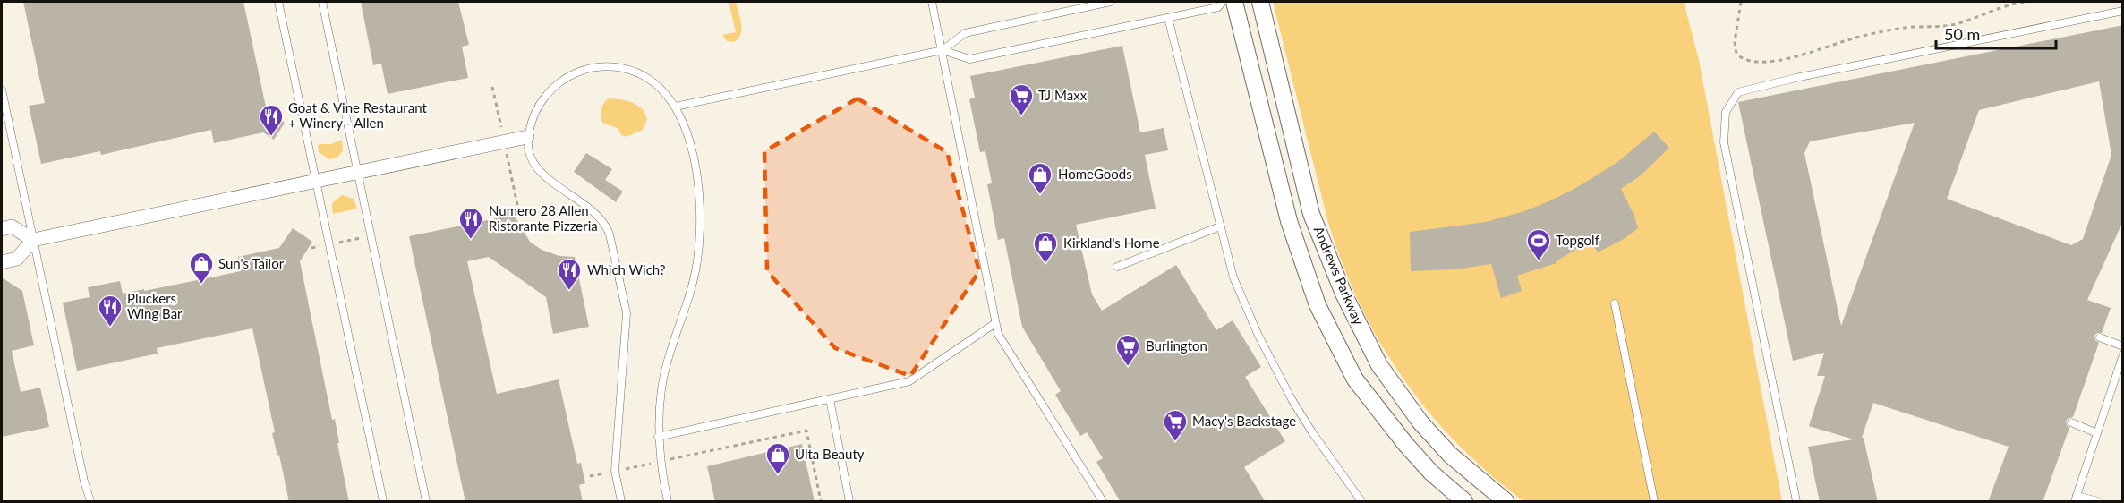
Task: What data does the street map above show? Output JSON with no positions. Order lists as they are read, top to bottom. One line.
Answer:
{"streets":{"street":["Andrews Parkway"]},"places":{"supermarket":["TJ Maxx","Burlington","Macy's Backstage"],"restaurant":["Goat & Vine Restaurant + Winery - Allen","Numero 28 Allen Ristorante Pizzeria","Which Wich?","Pluckers Wing Bar"],"shop":["HomeGoods","Kirkland's Home","Sun's Tailor","Ulta Beauty"],"sports":["Topgolf"]},"scale_bar":"50 m"}
